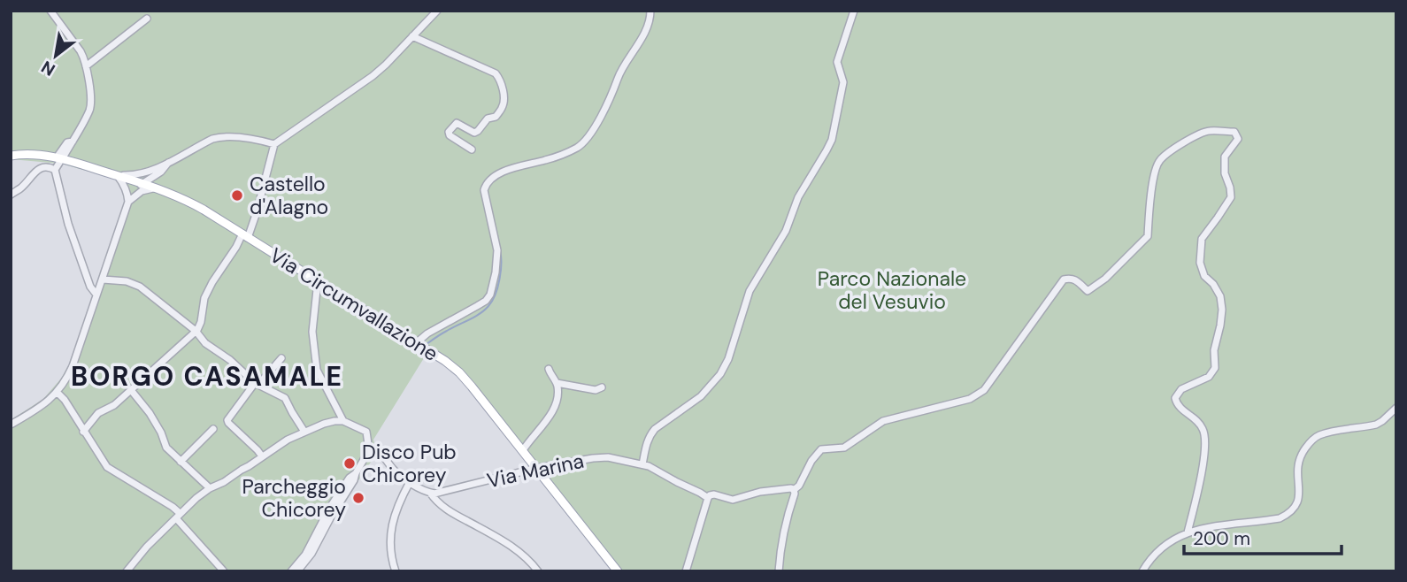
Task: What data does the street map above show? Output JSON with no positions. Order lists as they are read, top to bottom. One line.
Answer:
{"streets":{"main road":["Via Circumvallazione"],"street":["Via Marina"]},"crossings":[["Via Circumvallazione","Via Marina"]],"districts":["BORGO CASAMALE"],"parks":["Parco Nazionale del Vesuvio"],"places":["Castello d'Alagno","Disco Pub Chicorey","Parcheggio Chicorey"],"scale_bar":"200 m","north":"bottom left"}
